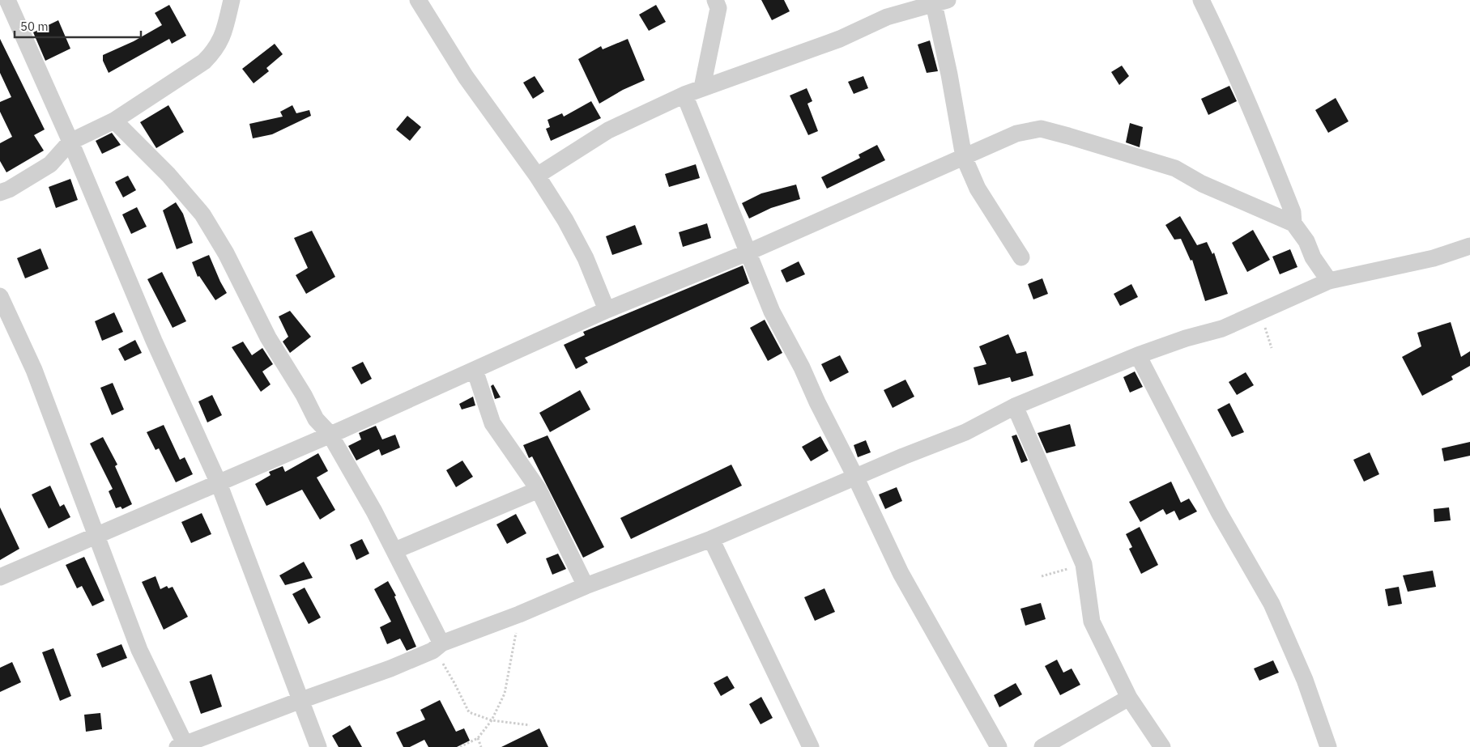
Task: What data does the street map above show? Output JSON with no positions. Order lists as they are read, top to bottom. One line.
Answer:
{"scale_bar":"50 m"}
